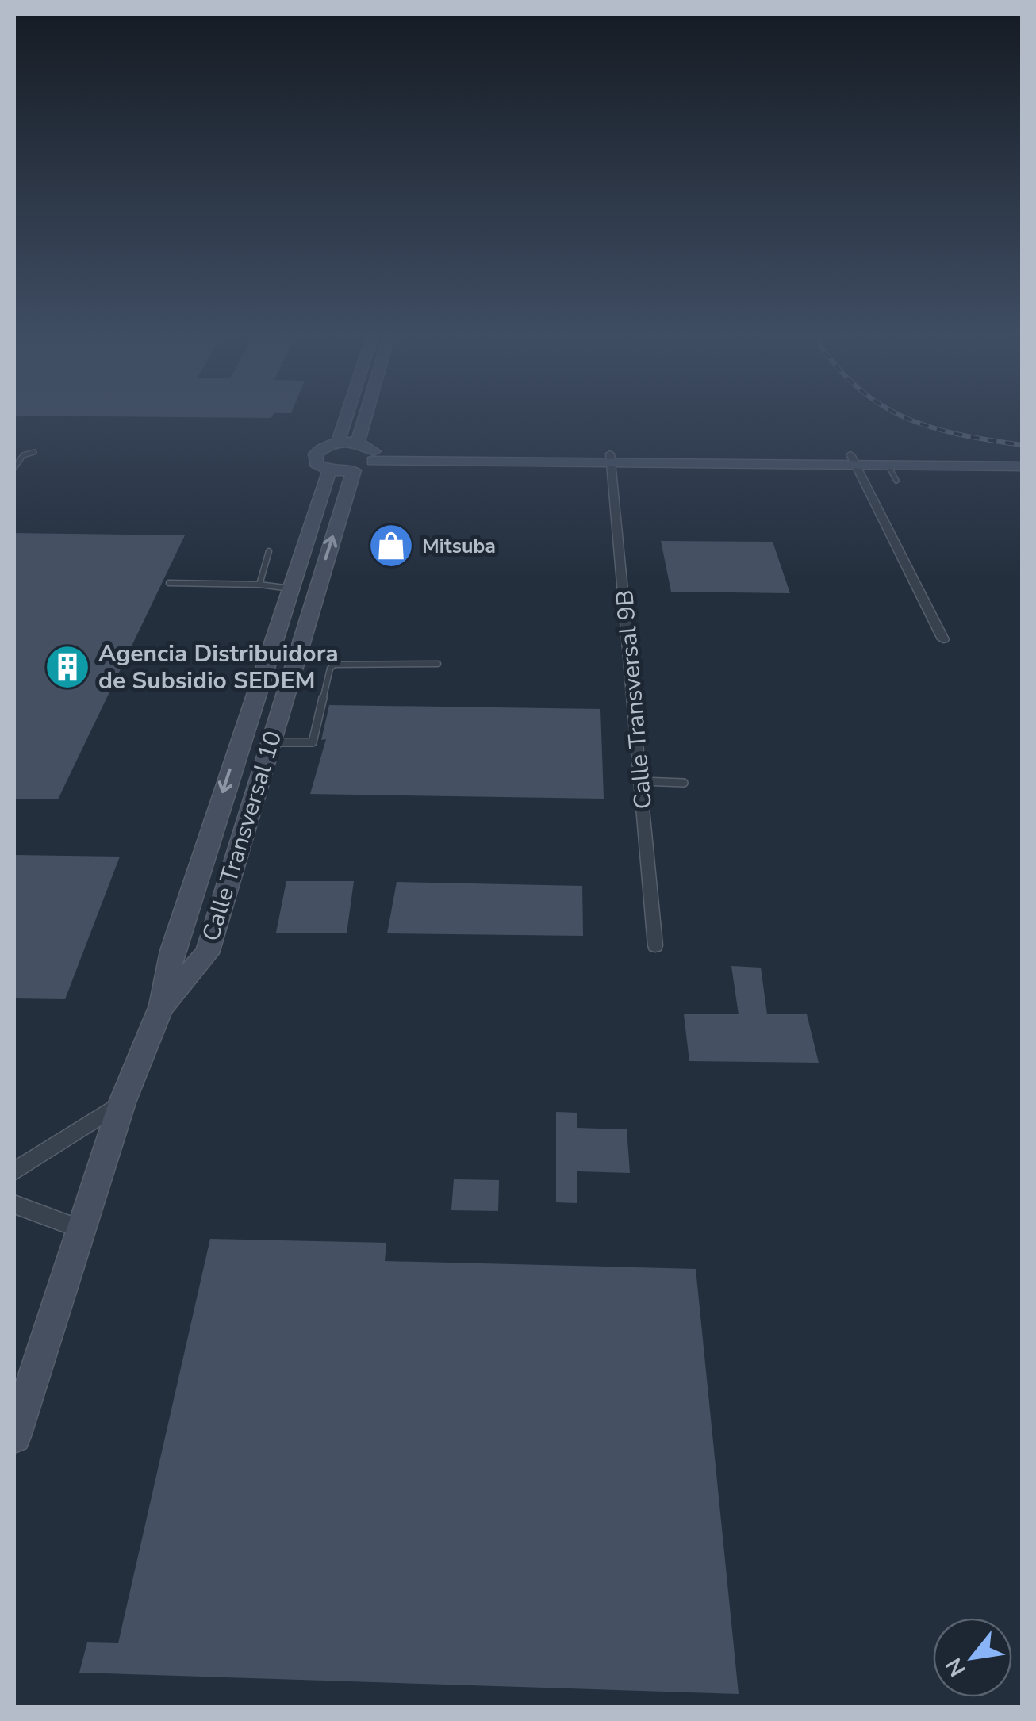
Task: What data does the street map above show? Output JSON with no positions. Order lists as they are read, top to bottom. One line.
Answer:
{"streets":{"main road":["Calle Transversal 10"],"street":["Calle Transversal 9B"]},"places":{"shop":["Mitsuba"],"building":["Agencia Distribuidora de Subsidio SEDEM"]},"north":"bottom left"}
